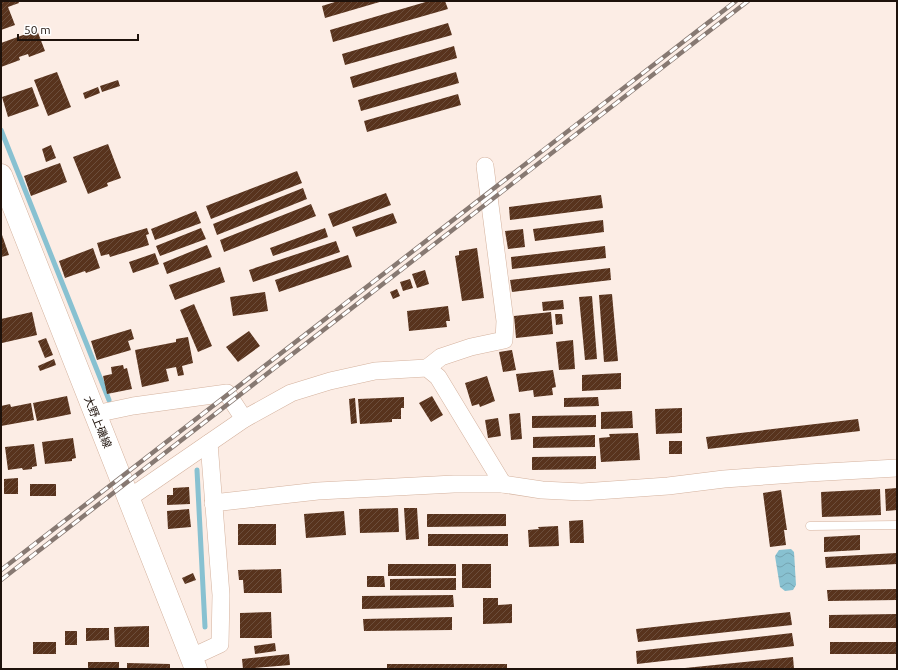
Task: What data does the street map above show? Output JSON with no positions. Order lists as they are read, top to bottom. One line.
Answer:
{"streets":{"main road":["大野上磯線"]},"scale_bar":"50 m"}
